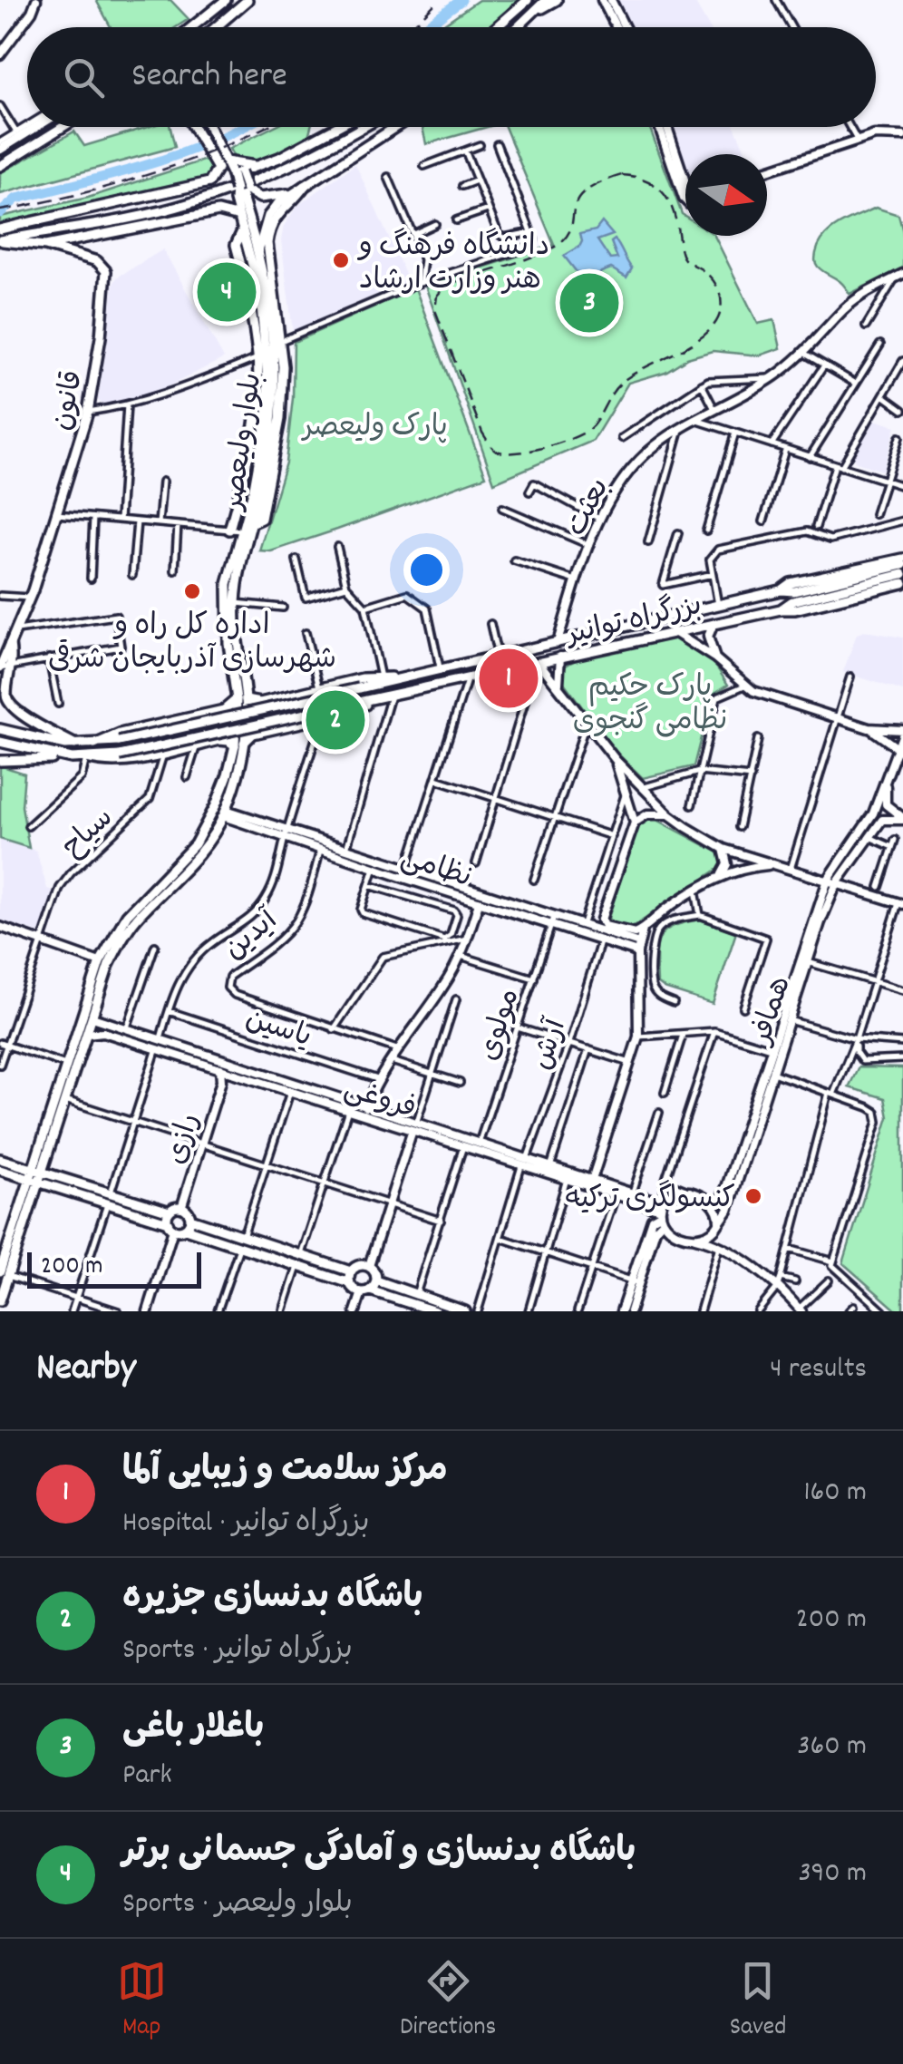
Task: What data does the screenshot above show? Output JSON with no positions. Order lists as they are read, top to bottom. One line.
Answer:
{"streets":{"main road":["قانون","بلوار ولیعصر","بعثت","بزرگراه توانیر","نظامی","همافر","فروغى","رازی"],"street":["سیاح","آیدین","مولوی","یاسین","آرش"]},"crossings":[["بلوار ولیعصر","نظامی"],["بلوار ولیعصر","فروغى"],["بعثت","بزرگراه توانیر"],["نظامی","آیدین"],["نظامی","مولوی"],["نظامی","آرش"],["همافر","فروغى"],["مولوی","فروغى"],["آرش","فروغى"],["فروغى","رازی"]],"parks":["پارک ولیعصر","پارک حکیم نظامی گنجوی"],"places":["دانشگاه فرهنگ و هنر وزارت ارشاد","اداره کل راه و شهرسازی آذربایجان شرقی","کنسولگری ترکیه"],"scale_bar":"200 m","north":"right","page":{"search":"Search here","pins":["4","3","1","2"],"scale":"200 m","heading":["Nearby","4 results"],"list":[{"mark":"1","name":"مرکز سلامت و زیبایی آلما","note":"Hospital · بزرگراه توانیر","value":"160 m"},{"mark":"2","name":"باشگاه بدنسازی جزیره","note":"Sports · بزرگراه توانیر","value":"200 m"},{"mark":"3","name":"باغلار باغی","note":"Park","value":"360 m"},{"mark":"4","name":"باشگاه بدنسازی و آمادگی جسمانی برتر","note":"Sports · بلوار ولیعصر","value":"390 m"}],"nav":["Map","Directions","Saved"]}}
